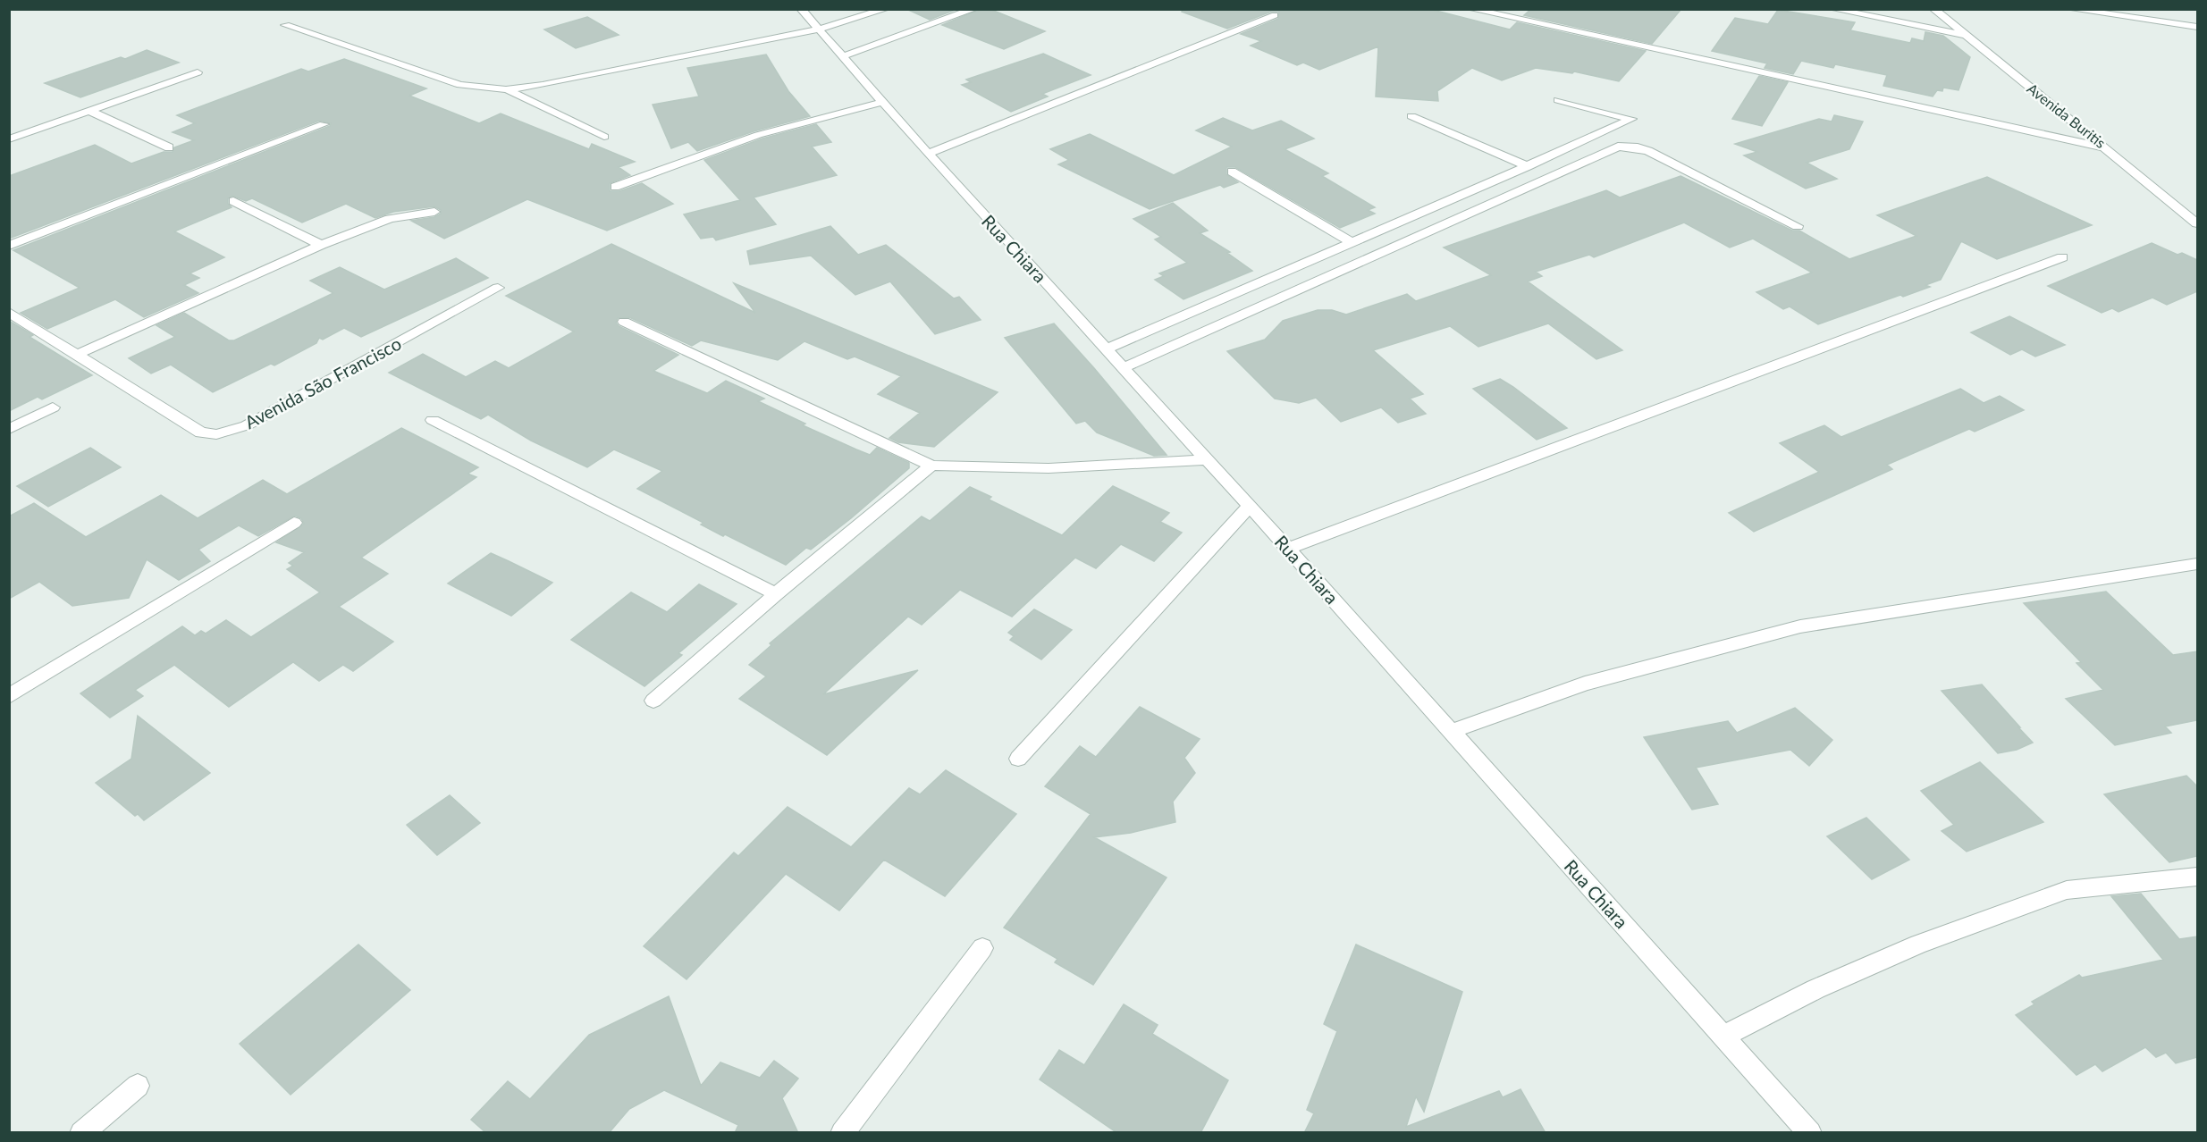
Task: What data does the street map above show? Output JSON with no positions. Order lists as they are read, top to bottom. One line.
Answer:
{"streets":{"street":["Avenida Buritis","Rua Chiara","Avenida São Francisco"]}}
